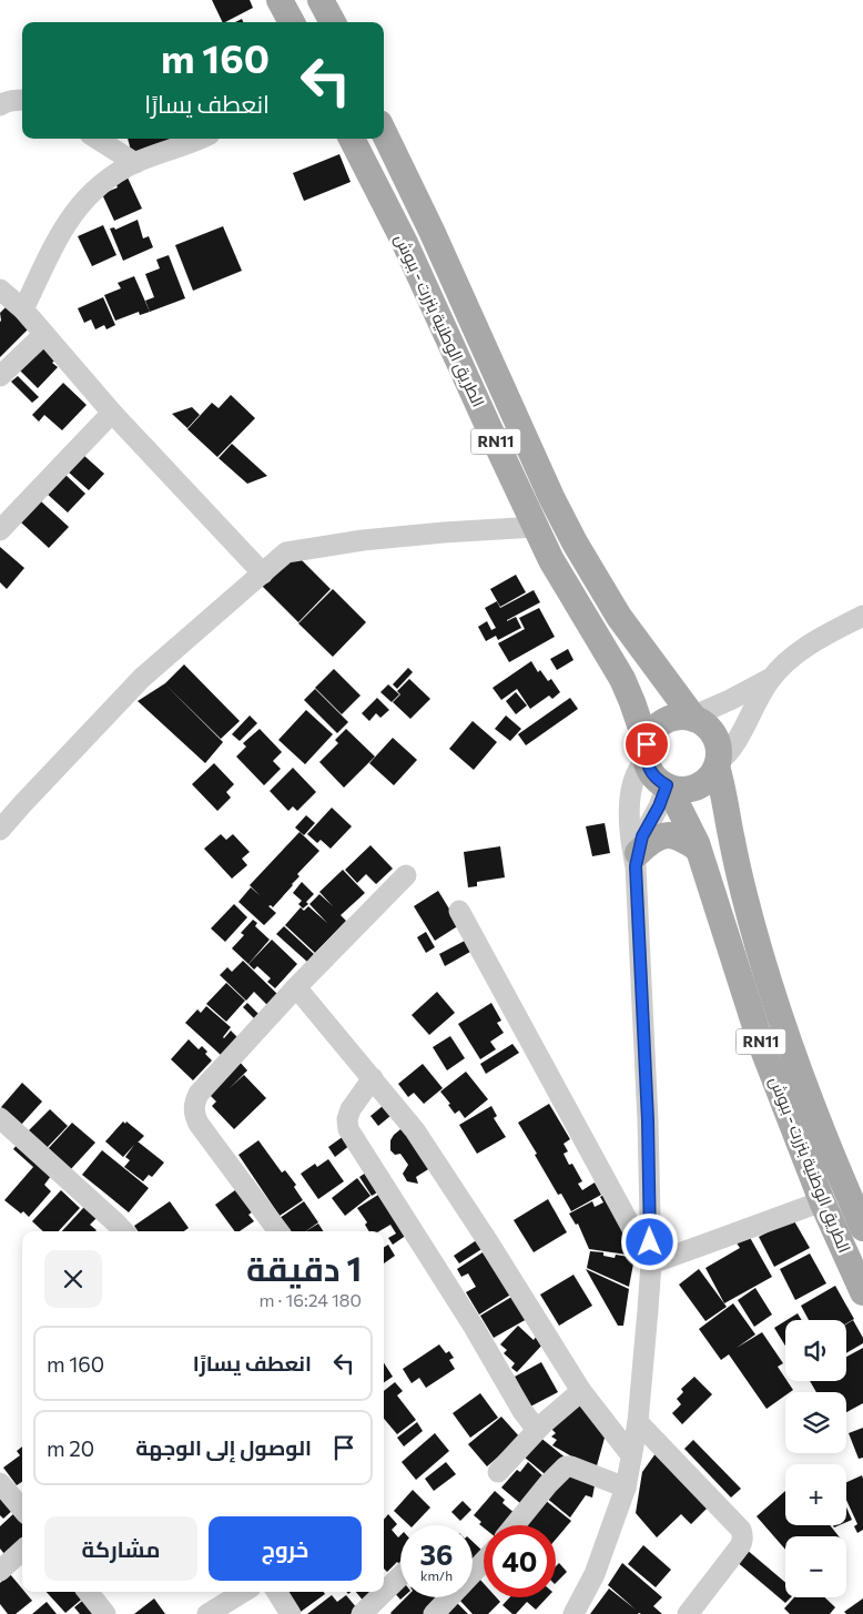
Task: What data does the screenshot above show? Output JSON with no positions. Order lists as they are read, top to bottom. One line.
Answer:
{"streets":{"main road":["الطريق الوطنية بنزرت - ببوش","RN11"]},"crossings":[["الطريق الوطنية بنزرت - ببوش","RN11"]],"page":{"turn":["160 m","انعطف يسارًا"],"heading":["1 دقيقة","180 m · 16:24"],"map_buttons":["+","−"],"list":[{"name":"انعطف يسارًا","value":"160 m"},{"name":"الوصول إلى الوجهة","value":"20 m"}],"buttons":["خروج","مشاركة"],"speed":"36 km/h","limit":"40"}}
